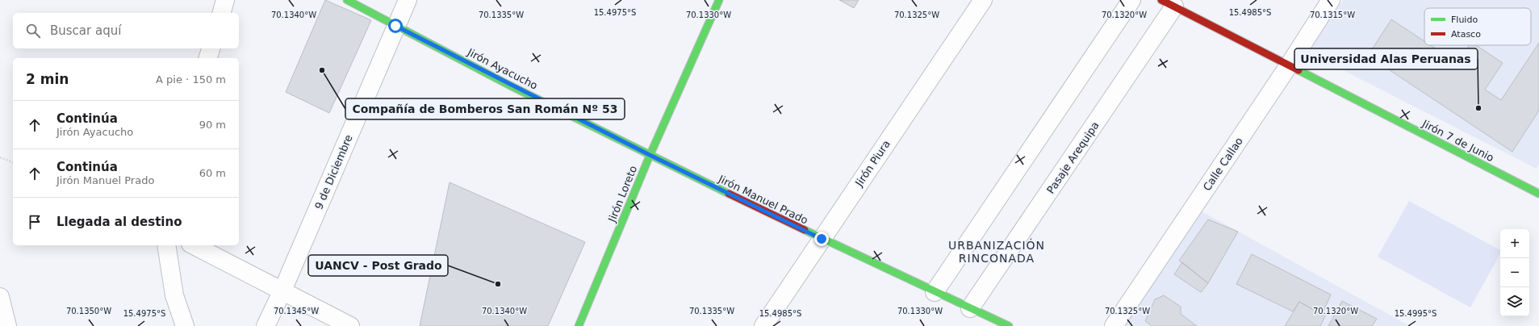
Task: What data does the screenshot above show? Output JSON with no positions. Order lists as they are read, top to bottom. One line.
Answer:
{"streets":{"street":["Jirón Ayacucho","Jirón 7 de Junio","Pasaje Arequipa","Jirón Piura","Calle Callao","9 de Diciembre","Jirón Loreto","Jirón Manuel Prado"]},"crossings":[["Jirón Ayacucho","9 de Diciembre"],["Jirón Ayacucho","Jirón Loreto"],["Jirón Ayacucho","Jirón Manuel Prado"],["Jirón 7 de Junio","Pasaje Arequipa"],["Jirón 7 de Junio","Calle Callao"],["Pasaje Arequipa","Jirón Manuel Prado"],["Jirón Piura","Jirón Manuel Prado"],["Jirón Loreto","Jirón Manuel Prado"]],"districts":["URBANIZACIÓN RINCONADA"],"places":["Compañía de Bomberos San Román Nº 53","Universidad Alas Peruanas","UANCV - Post Grado"],"legend":["Fluido","Atasco"],"page":{"search":"Buscar aquí","heading":["2 min","A pie · 150 m"],"list":[["Continúa","Jirón Ayacucho","90 m"],["Continúa","Jirón Manuel Prado","60 m"],"Llegada al destino"],"map_buttons":["+","−"]},"coordinates":["15.4975°S","15.4985°S","70.1340°W","70.1335°W","70.1330°W","70.1325°W","70.1320°W","70.1315°W","70.1350°W","70.1345°W","15.4995°S"]}
